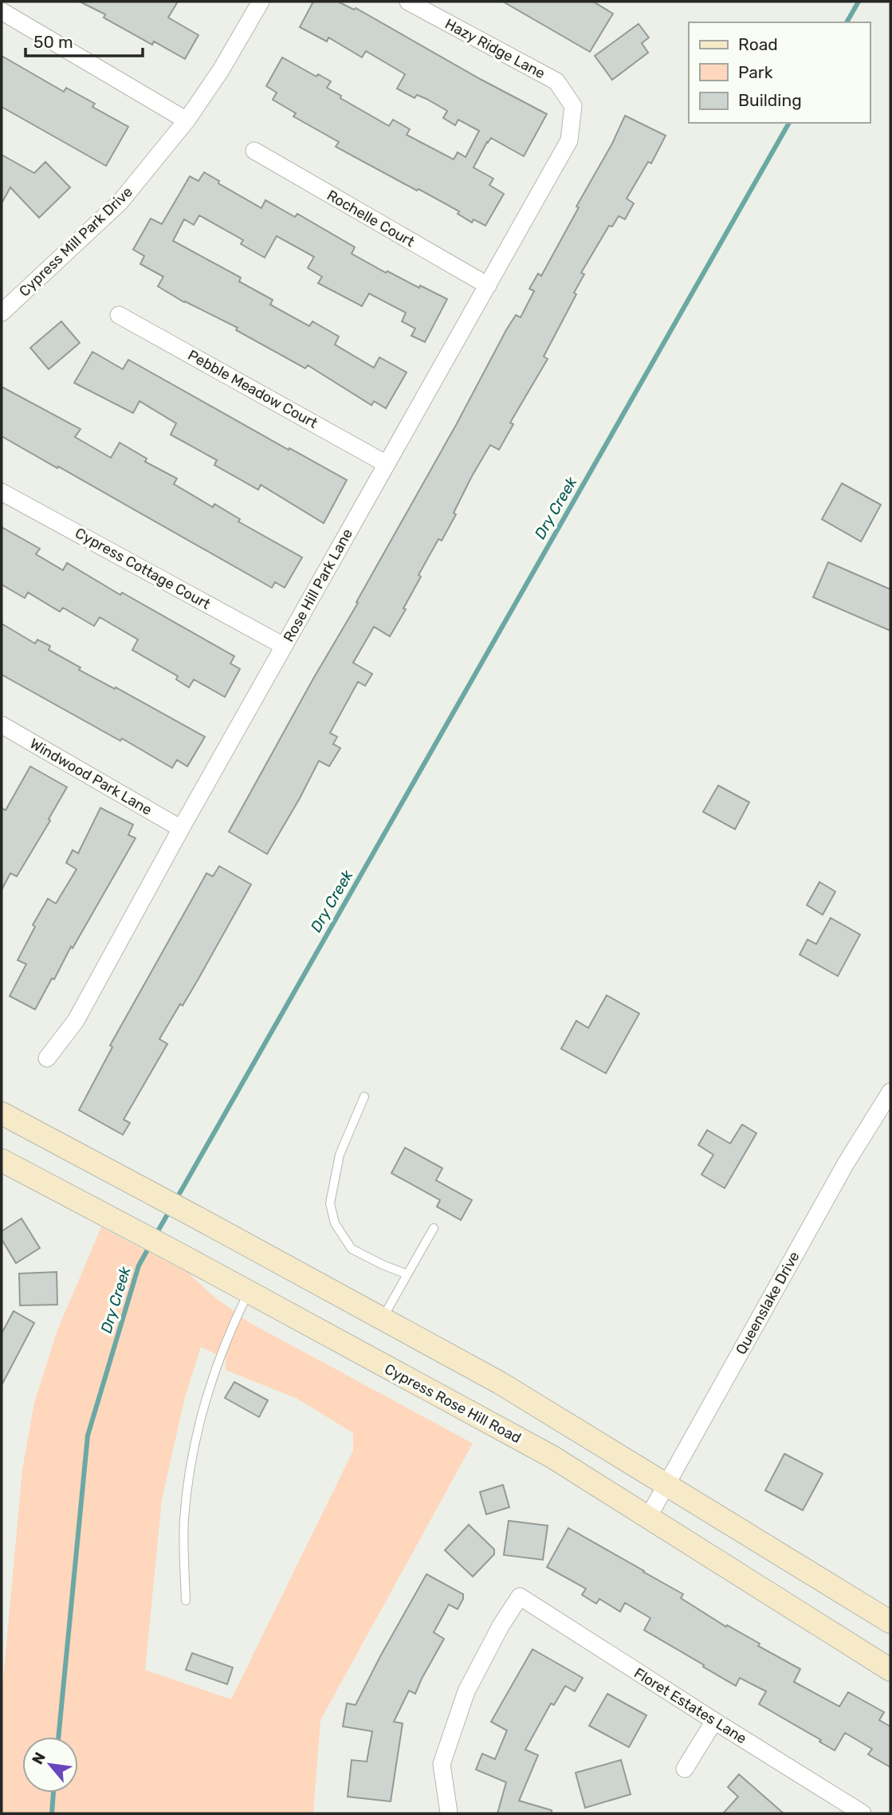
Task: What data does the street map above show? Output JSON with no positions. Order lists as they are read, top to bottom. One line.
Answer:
{"streets":{"main road":["Cypress Rose Hill Road"],"street":["Hazy Ridge Lane","Rochelle Court","Cypress Mill Park Drive","Pebble Meadow Court","Cypress Cottage Court","Rose Hill Park Lane","Windwood Park Lane","Queenslake Drive","Floret Estates Lane"]},"crossings":[["Hazy Ridge Lane","Rose Hill Park Lane"],["Rochelle Court","Rose Hill Park Lane"],["Pebble Meadow Court","Rose Hill Park Lane"],["Cypress Cottage Court","Rose Hill Park Lane"],["Rose Hill Park Lane","Windwood Park Lane"],["Queenslake Drive","Cypress Rose Hill Road"]],"water":["Dry Creek"],"legend":["Road","Park","Building"],"scale_bar":"50 m","north":"top left"}
